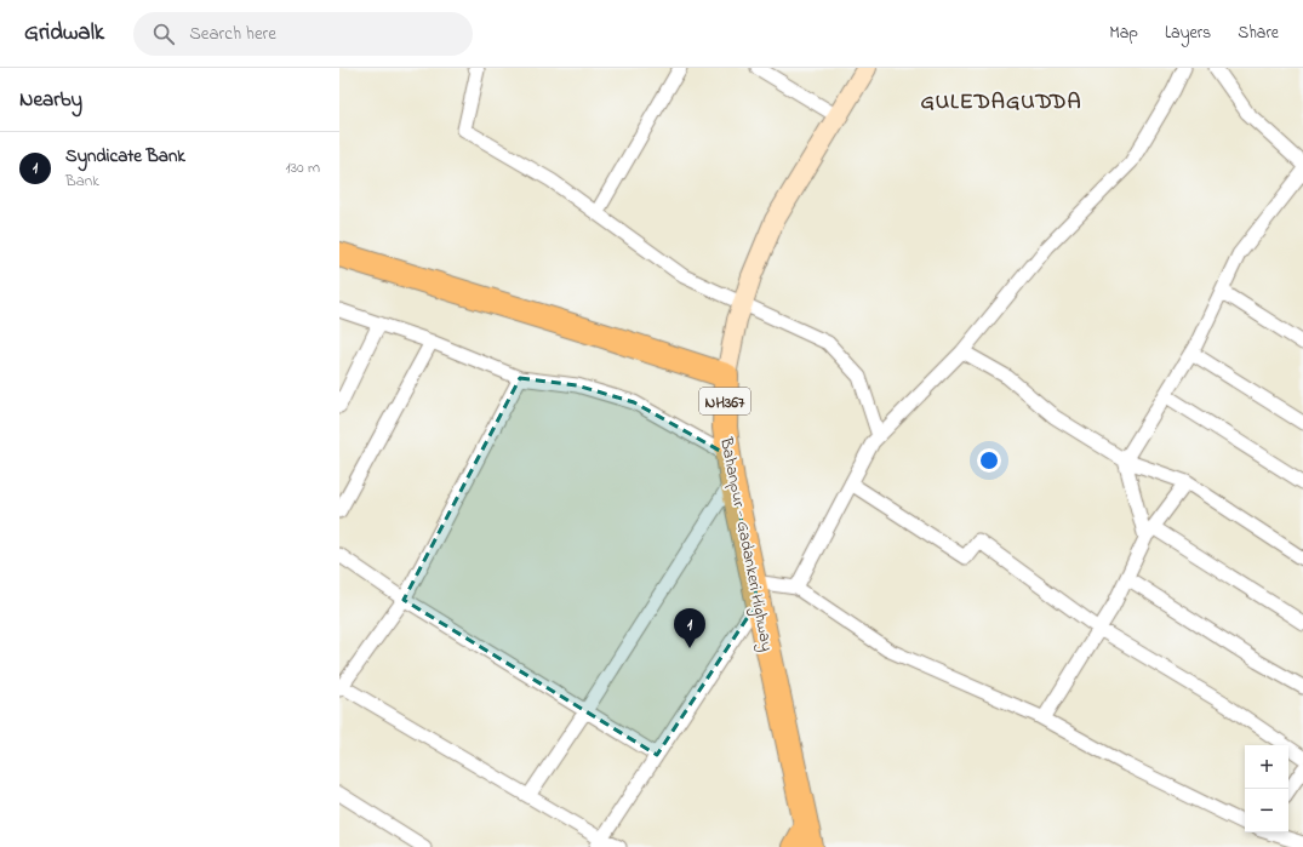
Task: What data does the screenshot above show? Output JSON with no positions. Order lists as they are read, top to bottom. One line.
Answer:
{"streets":{"highway":["NH367","Bahanpur - Gadankeri Highway"]},"crossings":[["NH367","Bahanpur - Gadankeri Highway"]],"districts":["GULEDAGUDDA"],"page":{"header":"Gridwalk","search":"Search here","nav":["Map","Layers","Share"],"heading":"Nearby","list":[{"mark":"1","name":"Syndicate Bank","note":"Bank","value":"130 m"}],"pins":"1","map_buttons":["+","−"]}}
